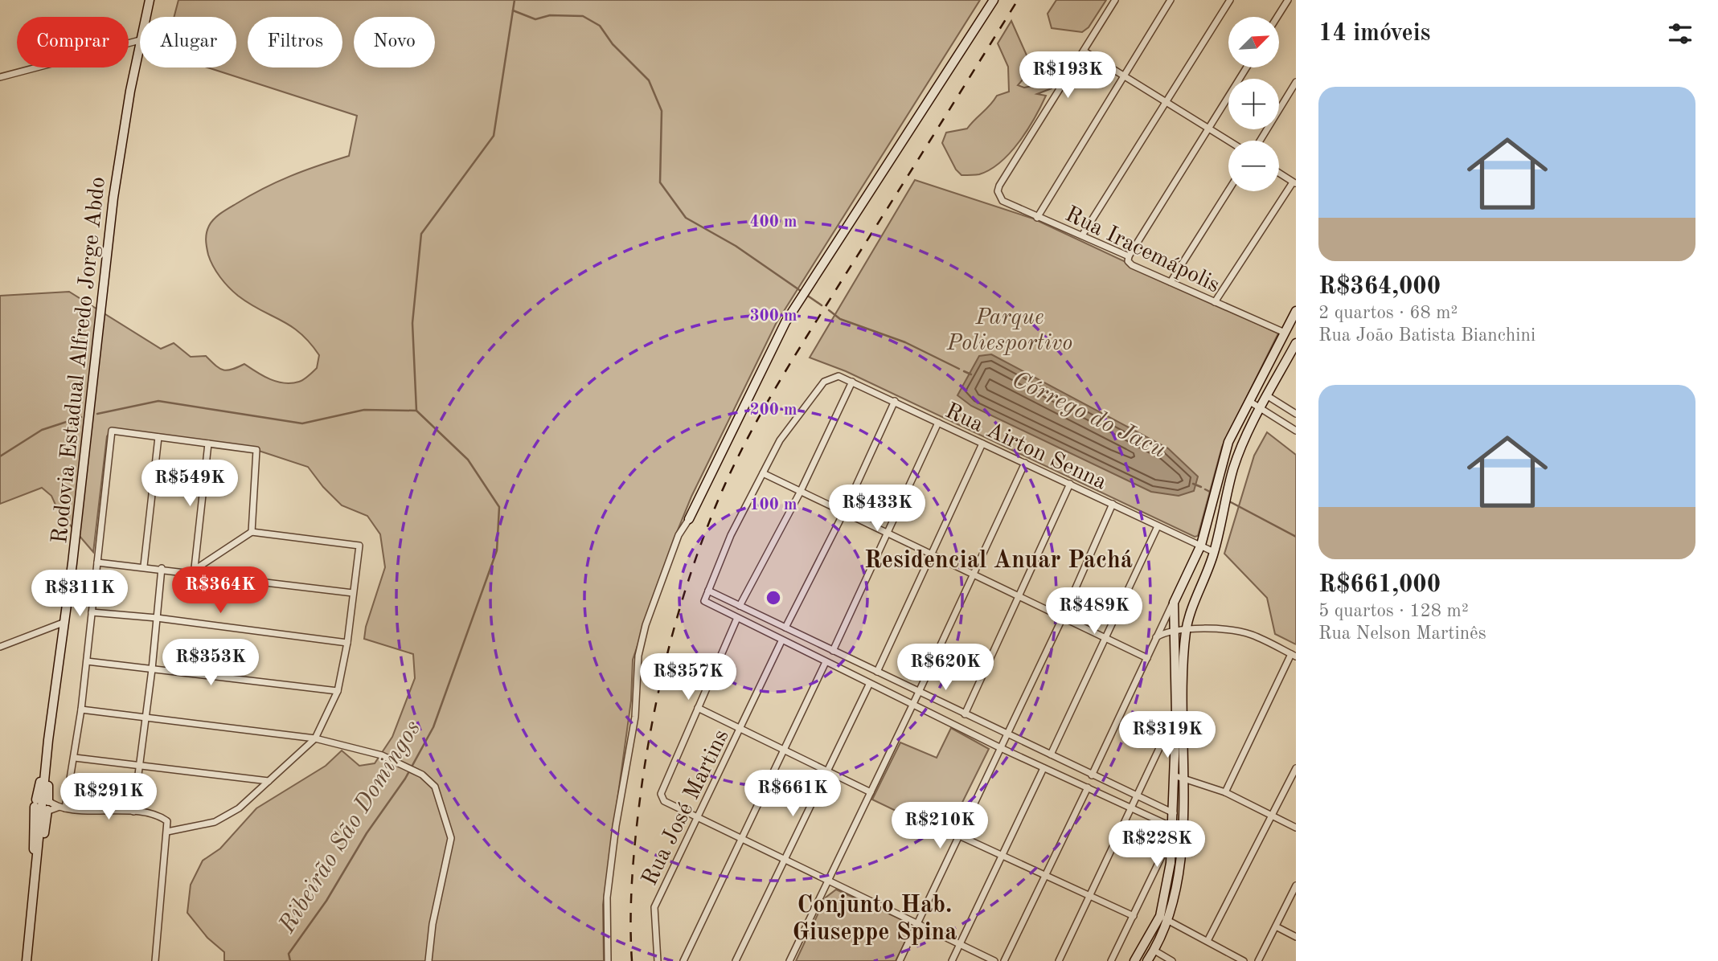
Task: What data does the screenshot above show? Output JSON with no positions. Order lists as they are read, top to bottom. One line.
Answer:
{"streets":{"street":["Rua Iracemápolis","Rodovia Estadual Alfredo Jorge Abdo","Rua Airton Senna","Rua José Martins"]},"districts":["Residencial Anuar Pachá","Conjunto Hab. Giuseppe Spina"],"water":["Córrego do Jacu","Ribeirão São Domingos"],"parks":["Parque Poliesportivo"],"north":"top right","page":{"heading":"14 imóveis","map_buttons":["+","−"],"chip":["Comprar","Alugar","Filtros","Novo"],"price":["R$193K","R$549K","R$433K","R$364K","R$311K","R$489K","R$353K","R$620K","R$357K","R$319K","R$661K","R$291K","R$210K","R$228K"],"list":[{"name":"R$364,000","note":"2 quartos · 68 m² · Rua João Batista Bianchini"},{"name":"R$661,000","note":"5 quartos · 128 m² · Rua Nelson Martinês"}]},"rings":["400 m","300 m","200 m","100 m"]}
